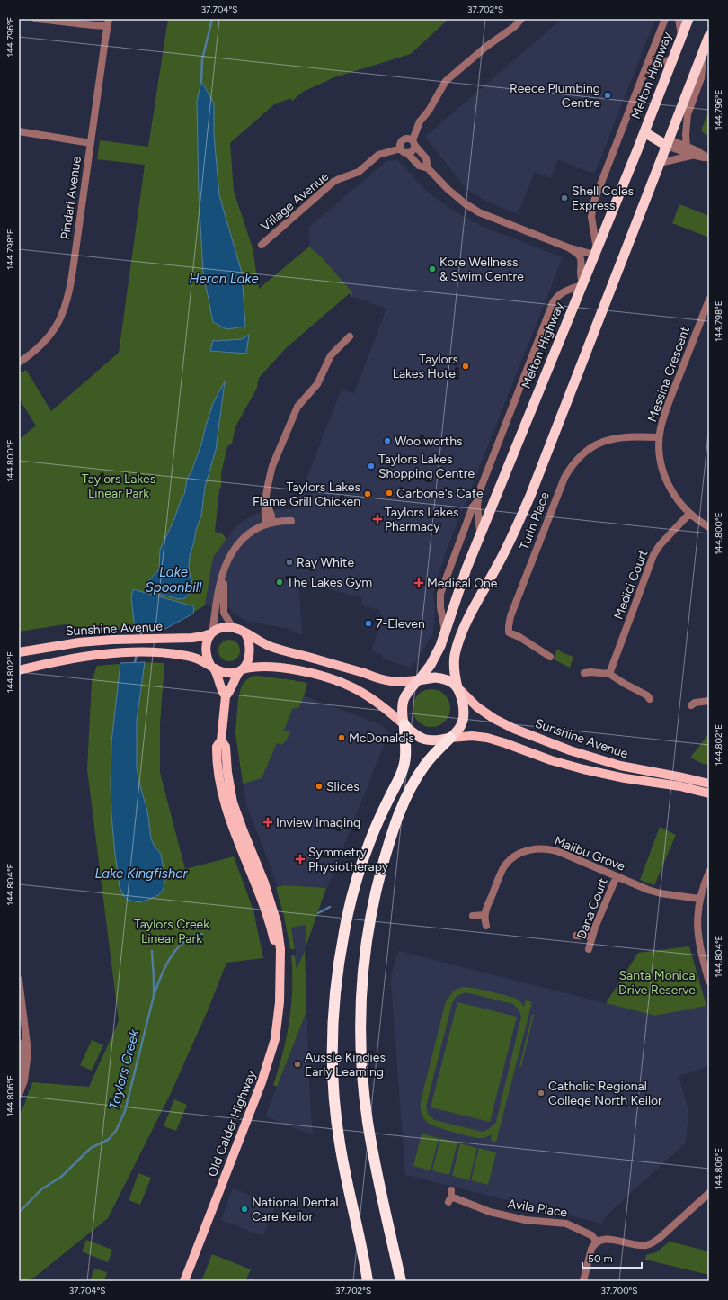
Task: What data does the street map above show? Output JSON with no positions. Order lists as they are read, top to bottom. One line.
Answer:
{"streets":{"highway":["Melton Highway"],"main road":["Sunshine Avenue","Old Calder Highway"],"street":["Pindari Avenue","Village Avenue","Messina Crescent","Turin Place","Medici Court","Malibu Grove","Dana Court","Avila Place"]},"crossings":[["Melton Highway","Sunshine Avenue"],["Messina Crescent","Turin Place"],["Messina Crescent","Medici Court"],["Sunshine Avenue","Old Calder Highway"],["Malibu Grove","Dana Court"]],"water":["Heron Lake","Lake Spoonbill","Lake Kingfisher","Taylors Creek"],"parks":["Taylors Lakes Linear Park","Taylors Creek Linear Park","Santa Monica Drive Reserve"],"places":{"other":["Reece Plumbing Centre","Shell Coles Express","Kore Wellness & Swim Centre","Taylors Lakes Hotel","Woolworths","Taylors Lakes Shopping Centre","Carbone's Cafe","Taylors Lakes Flame Grill Chicken","Ray White","The Lakes Gym","7-Eleven","McDonald's","Slices","Aussie Kindies Early Learning","Catholic Regional College North Keilor","National Dental Care Keilor"],"health":["Taylors Lakes Pharmacy","Medical One","Inview Imaging","Symmetry Physiotherapy"]},"scale_bar":"50 m","coordinates":["37.704°S","37.702°S","144.796°E","144.798°E","144.800°E","144.802°E","144.804°E","144.806°E","37.700°S"]}
